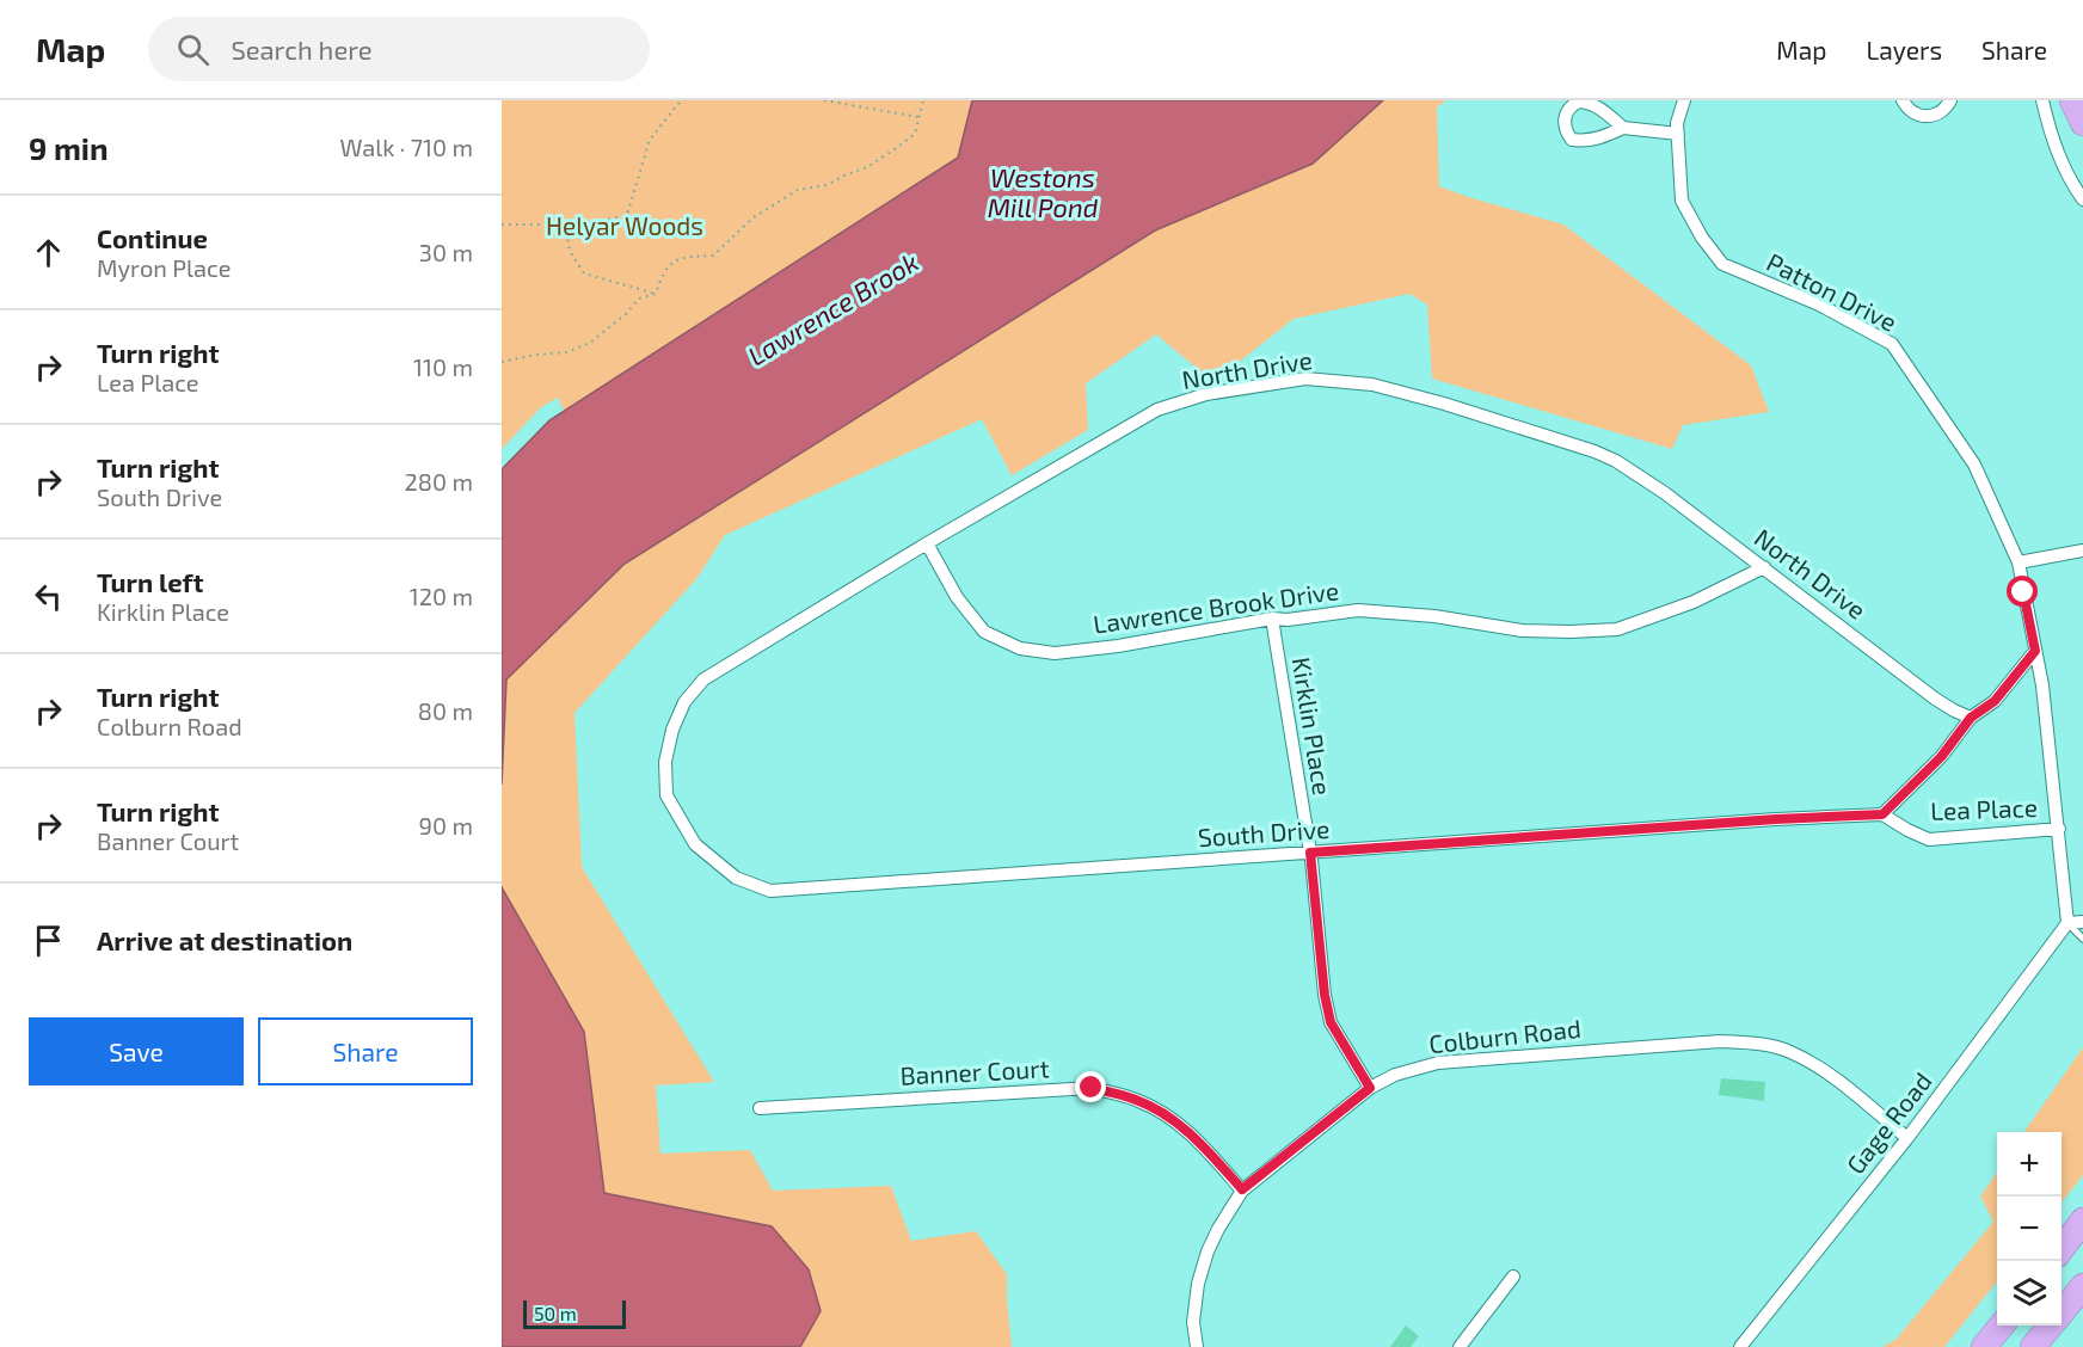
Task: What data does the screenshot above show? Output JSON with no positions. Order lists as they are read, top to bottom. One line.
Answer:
{"streets":{"street":["Patton Drive","North Drive","Lawrence Brook Drive","Kirklin Place","Lea Place","South Drive","Colburn Road","Banner Court","Gage Road"]},"crossings":[["Patton Drive","Lea Place"],["Patton Drive","Gage Road"],["North Drive","Lawrence Brook Drive"],["North Drive","Lea Place"],["North Drive","South Drive"],["Lawrence Brook Drive","Kirklin Place"],["Kirklin Place","South Drive"],["Kirklin Place","Colburn Road"],["Lea Place","South Drive"],["Colburn Road","Banner Court"],["Colburn Road","Gage Road"]],"water":["Westons Mill Pond","Lawrence Brook"],"parks":["Helyar Woods"],"scale_bar":"50 m","page":{"header":"Map","search":"Search here","nav":["Map","Layers","Share"],"heading":["9 min","Walk · 710 m"],"list":[["Continue","Myron Place","30 m"],["Turn right","Lea Place","110 m"],["Turn right","South Drive","280 m"],["Turn left","Kirklin Place","120 m"],["Turn right","Colburn Road","80 m"],["Turn right","Banner Court","90 m"],"Arrive at destination"],"buttons":["Save","Share"],"map_buttons":["+","−"],"scale":"50 m"}}
